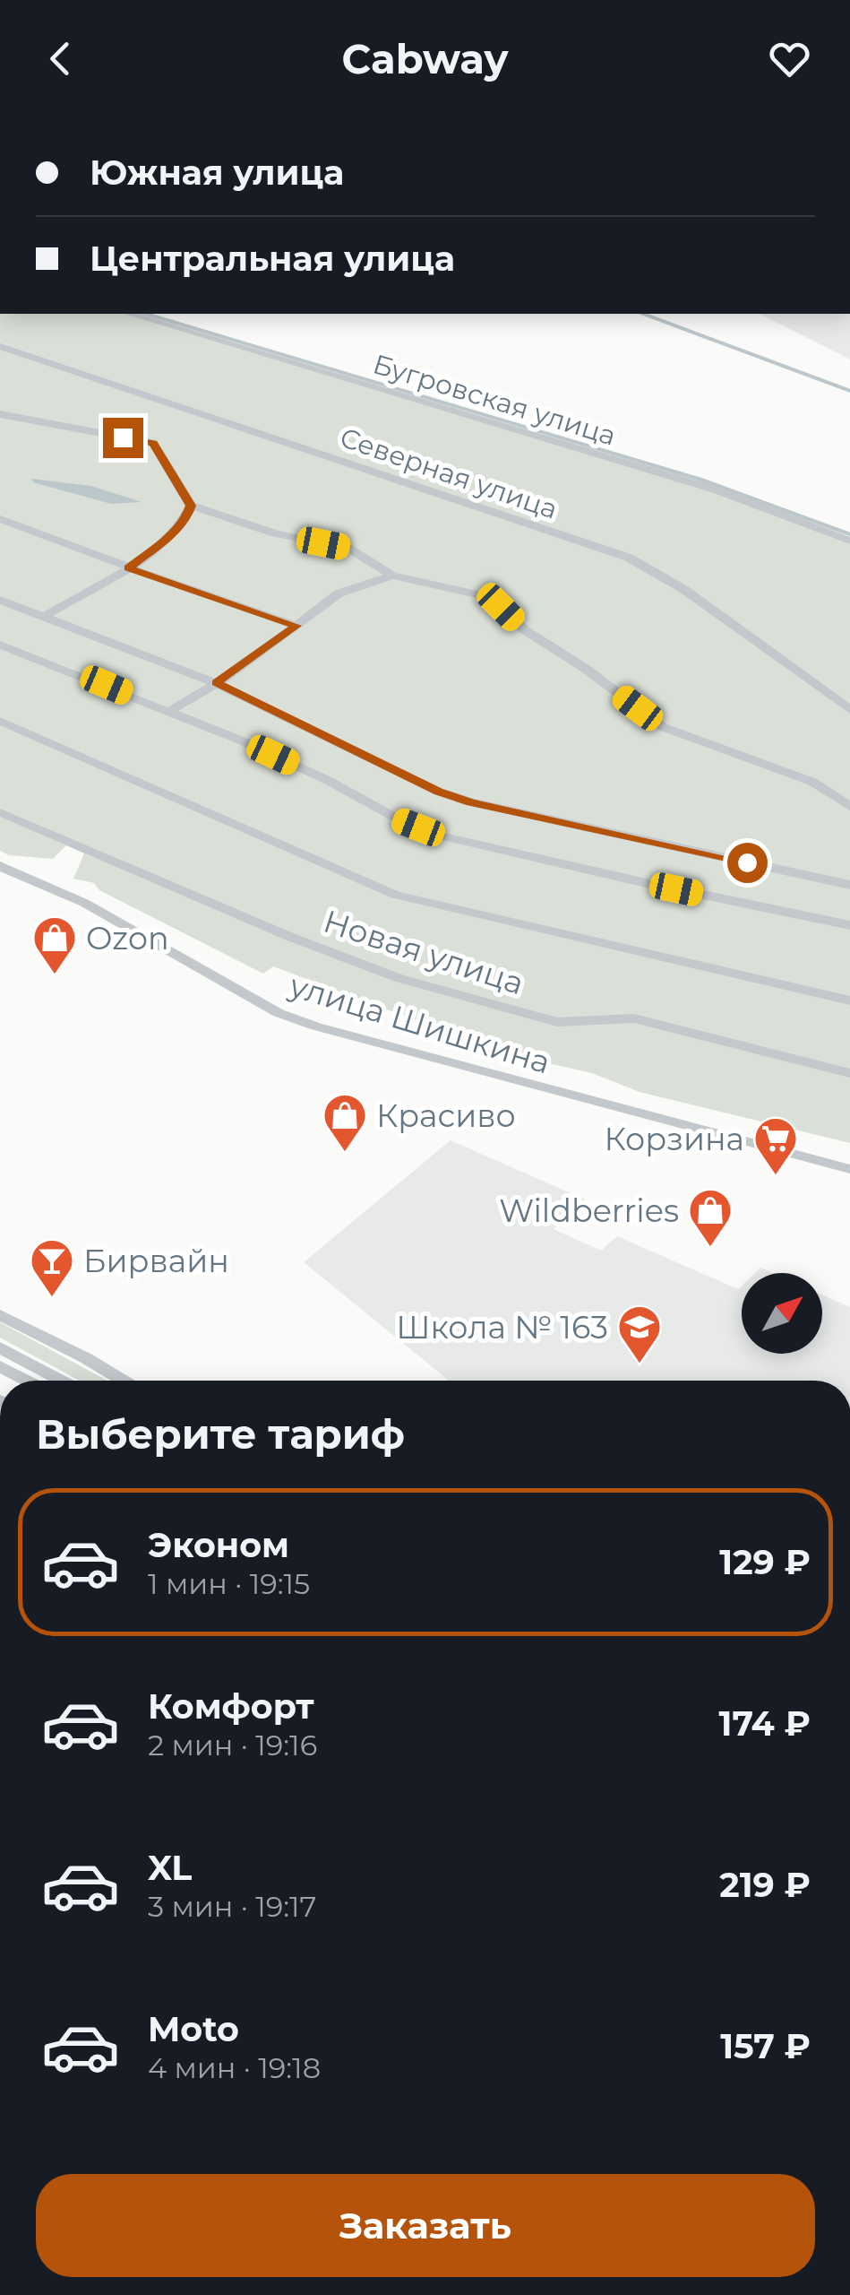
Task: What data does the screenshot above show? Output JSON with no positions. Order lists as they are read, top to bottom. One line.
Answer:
{"streets":{"street":["Бугровская улица","Северная улица","Новая улица","улица Шишкина"]},"places":{"shop":["Ozon","Красиво","Wildberries"],"supermarket":["Корзина"],"bar":["Бирвайн"],"school or university":["Школа № 163"]},"north":"top right","page":{"header":"Cabway","banner":["Южная улица","Центральная улица"],"heading":"Выберите тариф","list":[{"name":"Эконом","note":"1 мин · 19:15","value":"129 ₽"},{"name":"Комфорт","note":"2 мин · 19:16","value":"174 ₽"},{"name":"XL","note":"3 мин · 19:17","value":"219 ₽"},{"name":"Moto","note":"4 мин · 19:18","value":"157 ₽"}],"buttons":"Заказать"}}
